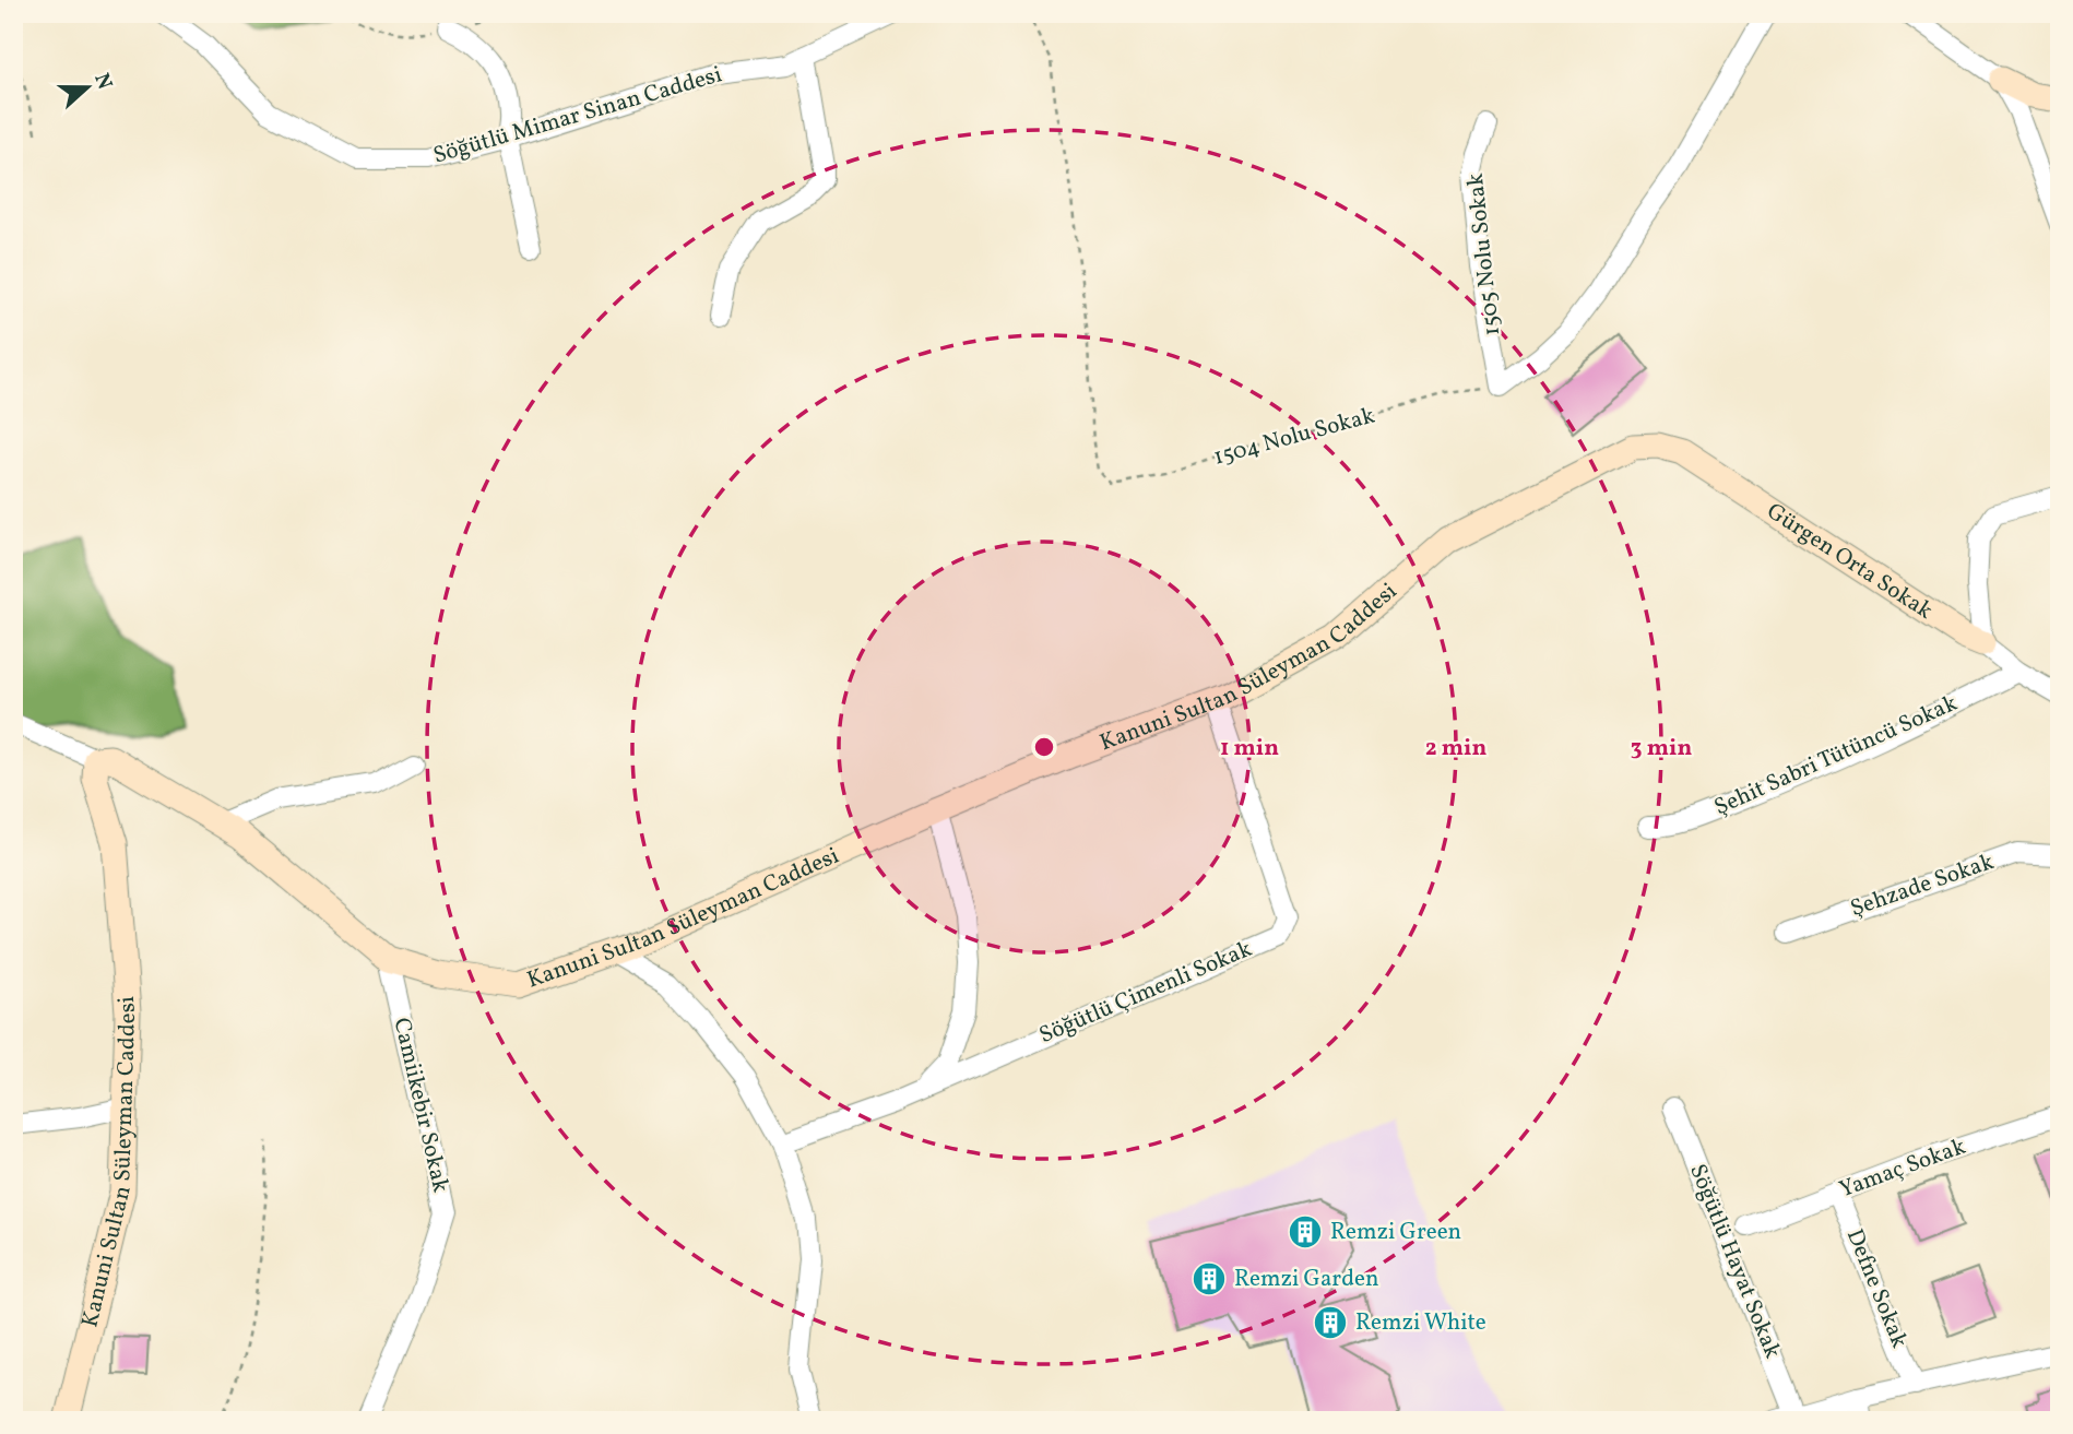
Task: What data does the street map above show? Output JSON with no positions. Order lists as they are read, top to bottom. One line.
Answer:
{"streets":{"street":["Söğütlü Mimar Sinan Caddesi","1505 Nolu Sokak","Gürgen Orta Sokak","Kanuni Sultan Süleyman Caddesi","Şehit Sabri Tütüncü Sokak","Şehzade Sokak","Söğütlü Çimenli Sokak","Camiikebir Sokak","Yamaç Sokak","Söğütlü Hayat Sokak","Defne Sokak"],"path":["1504 Nolu Sokak"]},"crossings":[["1505 Nolu Sokak","1504 Nolu Sokak"],["Gürgen Orta Sokak","Kanuni Sultan Süleyman Caddesi"],["Gürgen Orta Sokak","Şehit Sabri Tütüncü Sokak"],["Kanuni Sultan Süleyman Caddesi","Söğütlü Çimenli Sokak"],["Kanuni Sultan Süleyman Caddesi","Camiikebir Sokak"],["Yamaç Sokak","Defne Sokak"]],"places":{"building":["Remzi Green","Remzi Garden","Remzi White"]},"north":"right","rings":["1 min","2 min","3 min"]}
